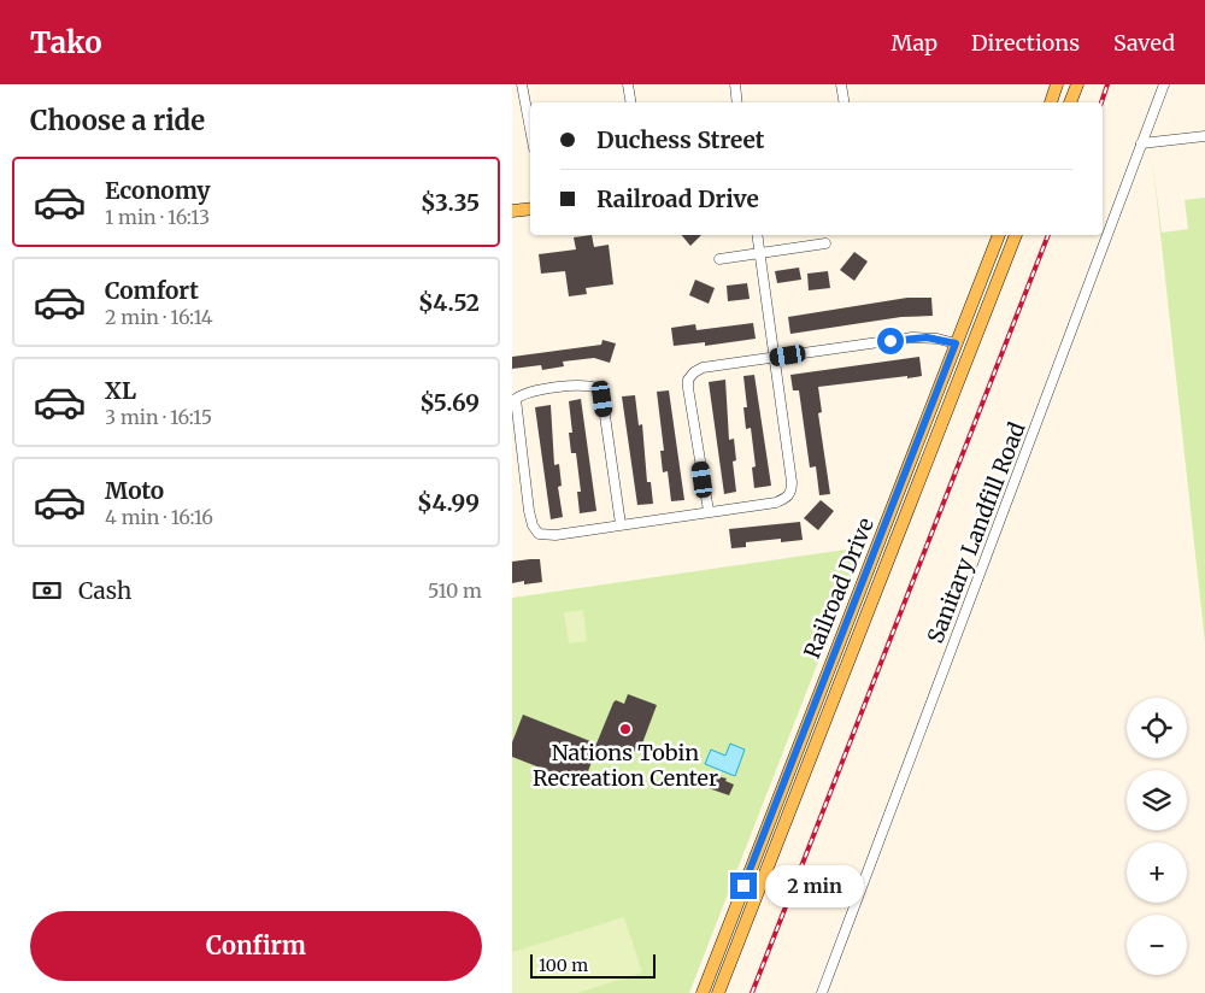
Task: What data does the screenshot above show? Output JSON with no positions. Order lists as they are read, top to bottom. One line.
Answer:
{"streets":{"main road":["Railroad Drive"],"street":["Sanitary Landfill Road"]},"places":["Nations Tobin Recreation Center"],"scale_bar":"100 m","page":{"header":"Tako","nav":["Map","Directions","Saved"],"heading":"Choose a ride","banner":["Duchess Street","Railroad Drive"],"list":[{"name":"Economy","note":"1 min · 16:13","value":"$3.35"},{"name":"Comfort","note":"2 min · 16:14","value":"$4.52"},{"name":"XL","note":"3 min · 16:15","value":"$5.69"},{"name":"Moto","note":"4 min · 16:16","value":"$4.99"}],"pay":["Cash","510 m"],"map_buttons":["+","−"],"bubble":"2 min","buttons":"Confirm","scale":"100 m"}}
